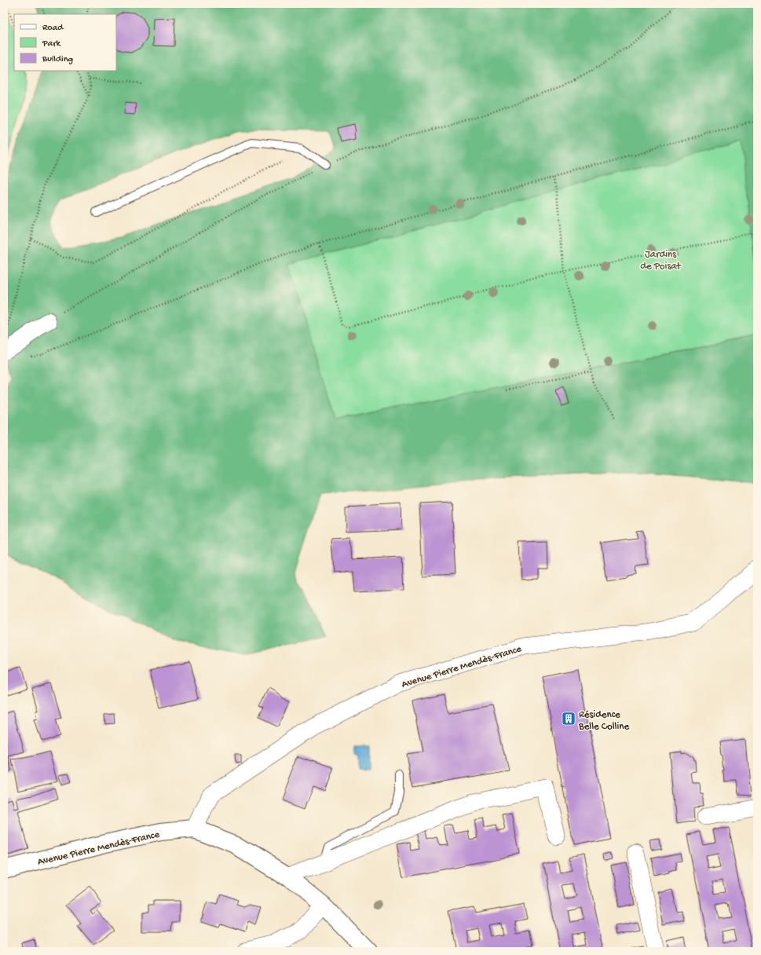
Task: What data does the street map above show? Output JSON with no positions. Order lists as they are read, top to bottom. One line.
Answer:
{"streets":{"street":["Avenue Pierre Mendès-France"]},"parks":["Jardins de Poisat"],"places":{"building":["Résidence Belle Colline"]},"legend":["Road","Park","Building"]}
